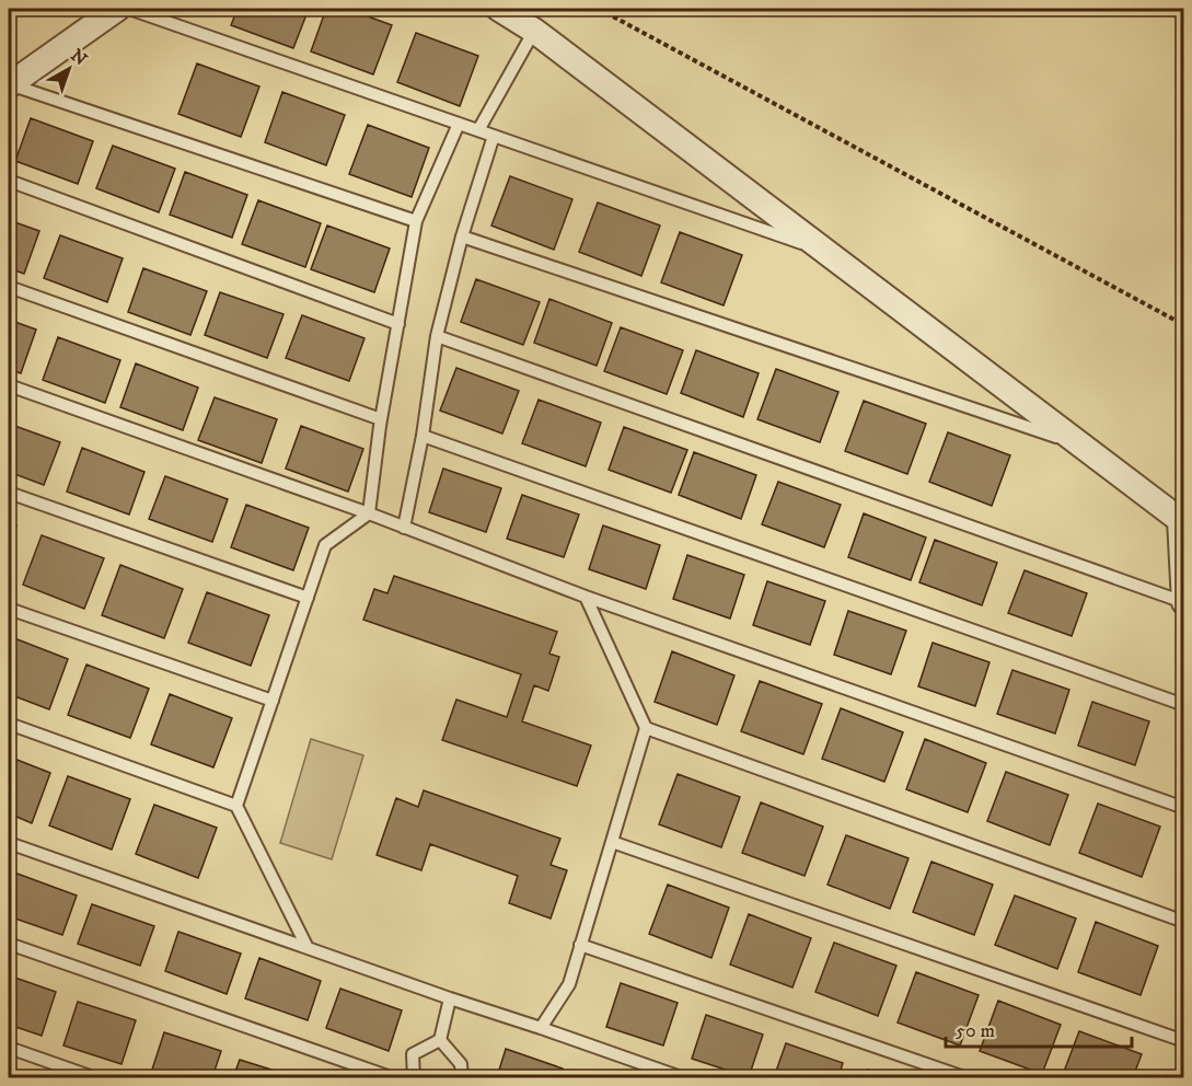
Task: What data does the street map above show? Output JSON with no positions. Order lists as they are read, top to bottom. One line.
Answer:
{"scale_bar":"50 m","north":"top right"}
